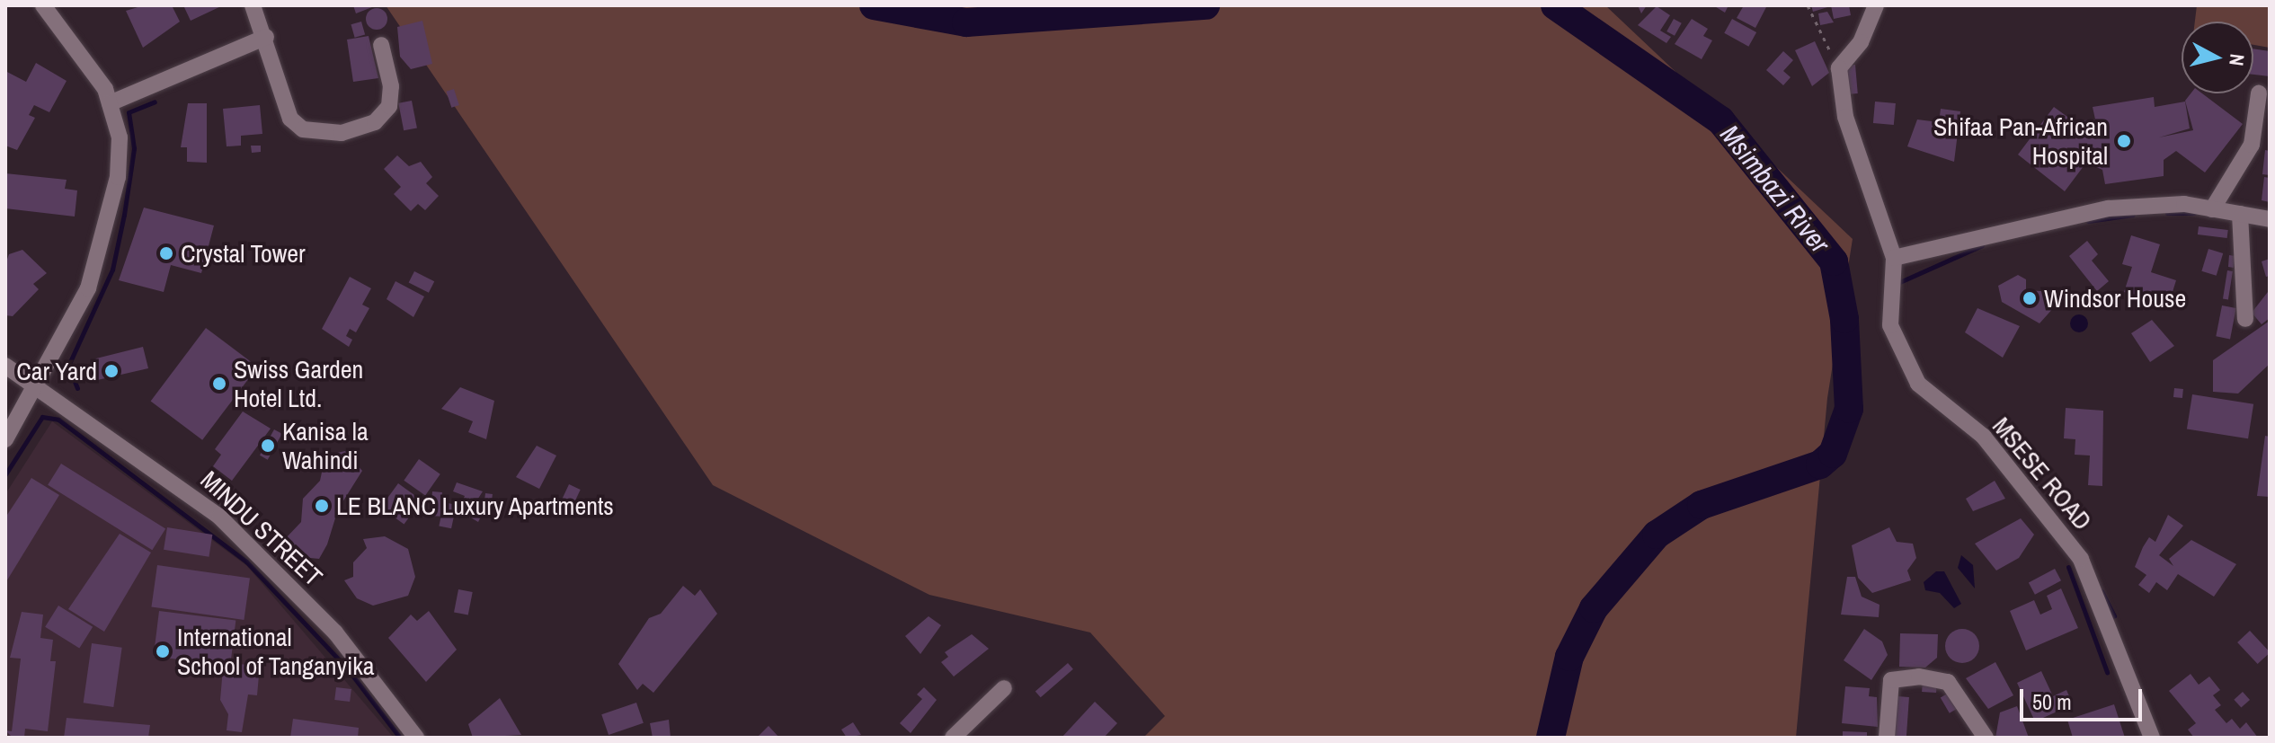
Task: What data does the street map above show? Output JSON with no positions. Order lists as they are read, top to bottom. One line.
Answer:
{"streets":{"street":["MSESE ROAD","MINDU STREET"]},"water":["Msimbazi River"],"places":["Shifaa Pan-African Hospital","Crystal Tower","Windsor House","Car Yard","Swiss Garden Hotel Ltd.","Kanisa la Wahindi","LE BLANC Luxury Apartments","International School of Tanganyika"],"scale_bar":"50 m","north":"right"}
